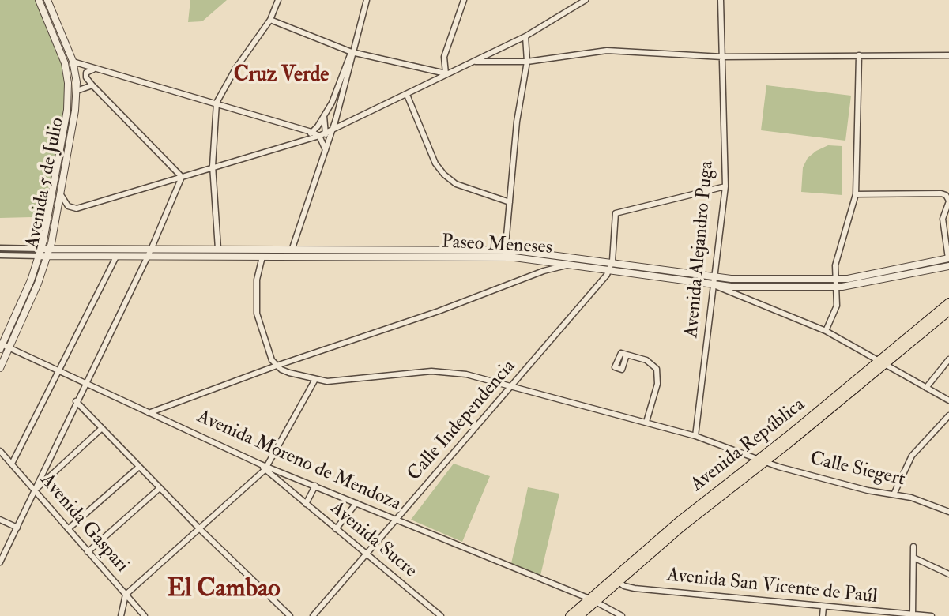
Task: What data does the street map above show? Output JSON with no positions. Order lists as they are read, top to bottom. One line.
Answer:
{"streets":{"main road":["Avenida República"],"street":["Avenida 5 de Julio","Paseo Meneses","Avenida Alejandro Puga","Calle Independencia","Avenida Moreno de Mendoza","Calle Siegert","Avenida Gaspari","Avenida Sucre","Avenida San Vicente de Paúl"]},"crossings":[["Avenida 5 de Julio","Paseo Meneses"],["Avenida 5 de Julio","Avenida Moreno de Mendoza"],["Paseo Meneses","Avenida Alejandro Puga"],["Paseo Meneses","Calle Independencia"],["Avenida Alejandro Puga","Calle Siegert"],["Calle Independencia","Avenida Moreno de Mendoza"],["Calle Independencia","Calle Siegert"],["Calle Independencia","Avenida Sucre"],["Avenida República","Avenida Moreno de Mendoza"],["Avenida República","Calle Siegert"],["Avenida República","Avenida San Vicente de Paúl"],["Avenida Moreno de Mendoza","Avenida Sucre"]],"districts":["Cruz Verde","El Cambao"]}
